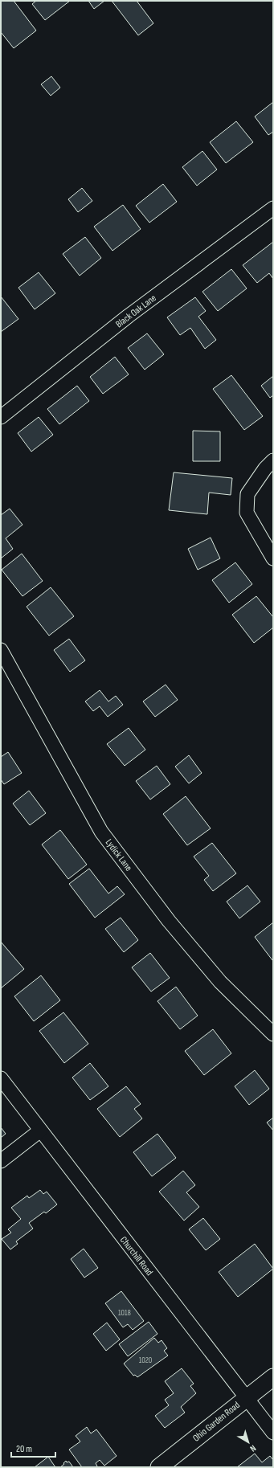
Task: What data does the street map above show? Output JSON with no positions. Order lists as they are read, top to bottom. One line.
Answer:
{"streets":{"street":["Black Oak Lane","Lydick Lane","Churchill Road","Ohio Garden Road"]},"crossings":[["Churchill Road","Ohio Garden Road"]],"house_numbers":["1018","1020"],"scale_bar":"20 m","north":"bottom right"}
